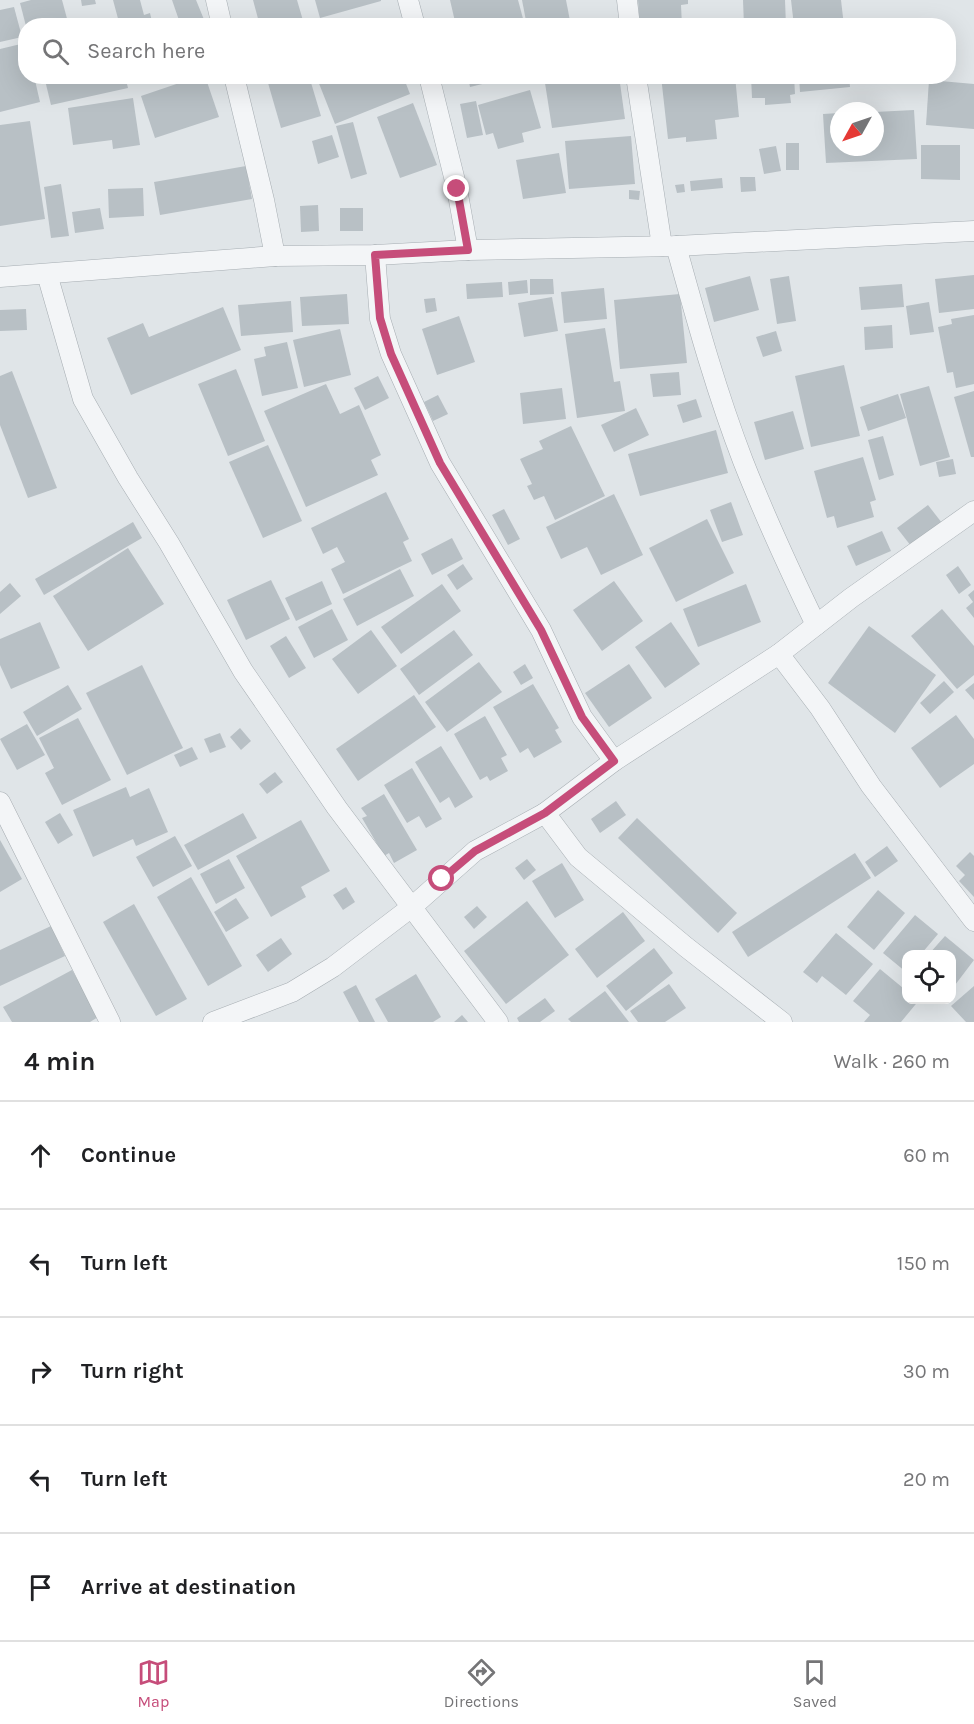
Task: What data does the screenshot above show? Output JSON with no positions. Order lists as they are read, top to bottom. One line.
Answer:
{"north":"bottom left","page":{"search":"Search here","heading":["4 min","Walk · 260 m"],"list":[["Continue","60 m"],["Turn left","150 m"],["Turn right","30 m"],["Turn left","20 m"],"Arrive at destination"],"nav":["Map","Directions","Saved"]}}
